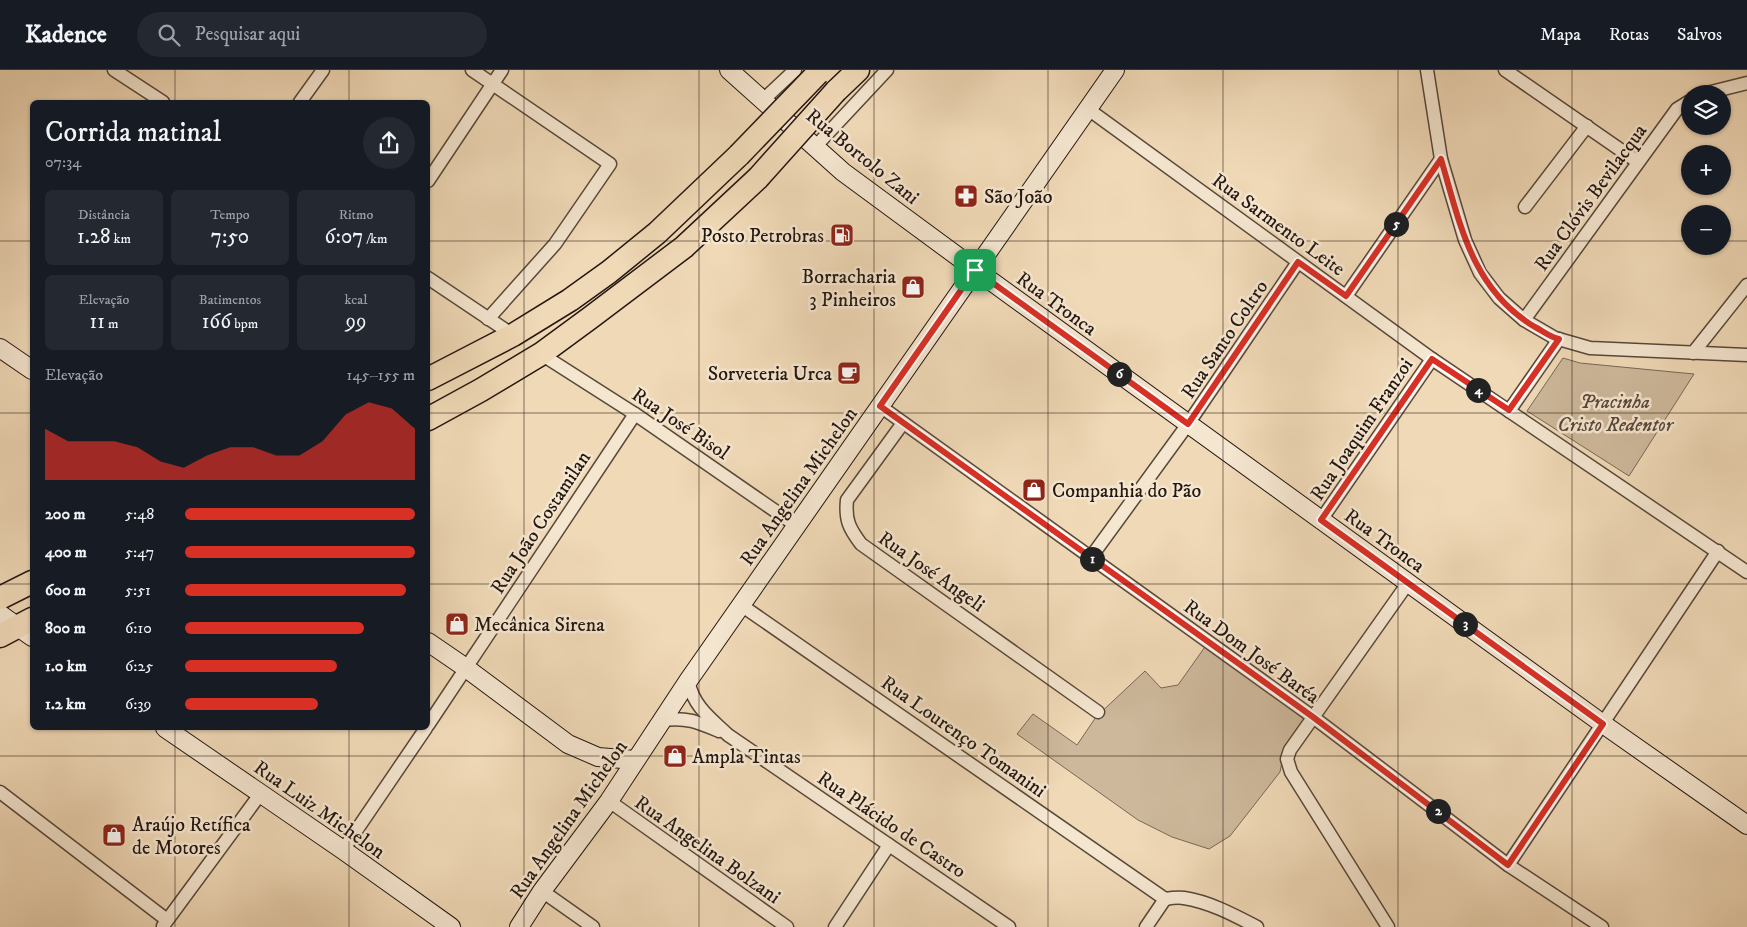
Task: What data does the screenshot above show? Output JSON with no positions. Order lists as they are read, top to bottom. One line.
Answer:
{"streets":{"main road":["Rua Bortolo Zani","Rua Tronca","Rua Angelina Michelon","Rua Luiz Michelon"],"street":["Rua Clóvis Bevilacqua","Rua Sarmento Leite","Rua Santo Coltro","Rua José Bisol","Rua Joaquim Franzoi","Rua João Costamilan","Rua José Angeli","Rua Dom José Baréa","Rua Lourenço Tomanini","Rua Plácido de Castro","Rua Angelina Bolzani"]},"crossings":[["Rua Bortolo Zani","Rua Tronca"],["Rua Bortolo Zani","Rua Angelina Michelon"],["Rua Sarmento Leite","Rua Santo Coltro"],["Rua Sarmento Leite","Rua Joaquim Franzoi"],["Rua Sarmento Leite","Rua Angelina Michelon"],["Rua Tronca","Rua Santo Coltro"],["Rua Tronca","Rua Joaquim Franzoi"],["Rua Tronca","Rua Angelina Michelon"],["Rua Santo Coltro","Rua Dom José Baréa"],["Rua José Bisol","Rua Angelina Michelon"],["Rua José Bisol","Rua João Costamilan"],["Rua Angelina Michelon","Rua Dom José Baréa"],["Rua Angelina Michelon","Rua Lourenço Tomanini"],["Rua Angelina Michelon","Rua Plácido de Castro"],["Rua Angelina Michelon","Rua Angelina Bolzani"],["Rua João Costamilan","Rua Luiz Michelon"],["Rua José Angeli","Rua Dom José Baréa"]],"parks":["Pracinha Cristo Redentor"],"places":{"pharmacy":["São João"],"fuel station":["Posto Petrobras"],"shop":["Borracharia 3 Pinheiros","Companhia do Pão","Mecânica Sirena","Ampla Tintas","Araújo Retífica de Motores"],"cafe":["Sorveteria Urca"]},"page":{"header":"Kadence","search":"Pesquisar aqui","nav":["Mapa","Rotas","Salvos"],"map_buttons":["+","−"],"heading":["Corrida matinal","07:34"],"stats":[["Distância","1.28 km"],["Tempo","7:50"],["Ritmo","6:07 /km"],["Elevação","11 m"],["Batimentos","166 bpm"],["kcal","99"]],"pins":["5","6","4","1","3","2"],"chart":["Elevação","145–155 m"],"list":[{"name":"200 m","note":"5:48"},{"name":"400 m","note":"5:47"},{"name":"600 m","note":"5:51"},{"name":"800 m","note":"6:10"},{"name":"1.0 km","note":"6:25"},{"name":"1.2 km","note":"6:39"}]}}
